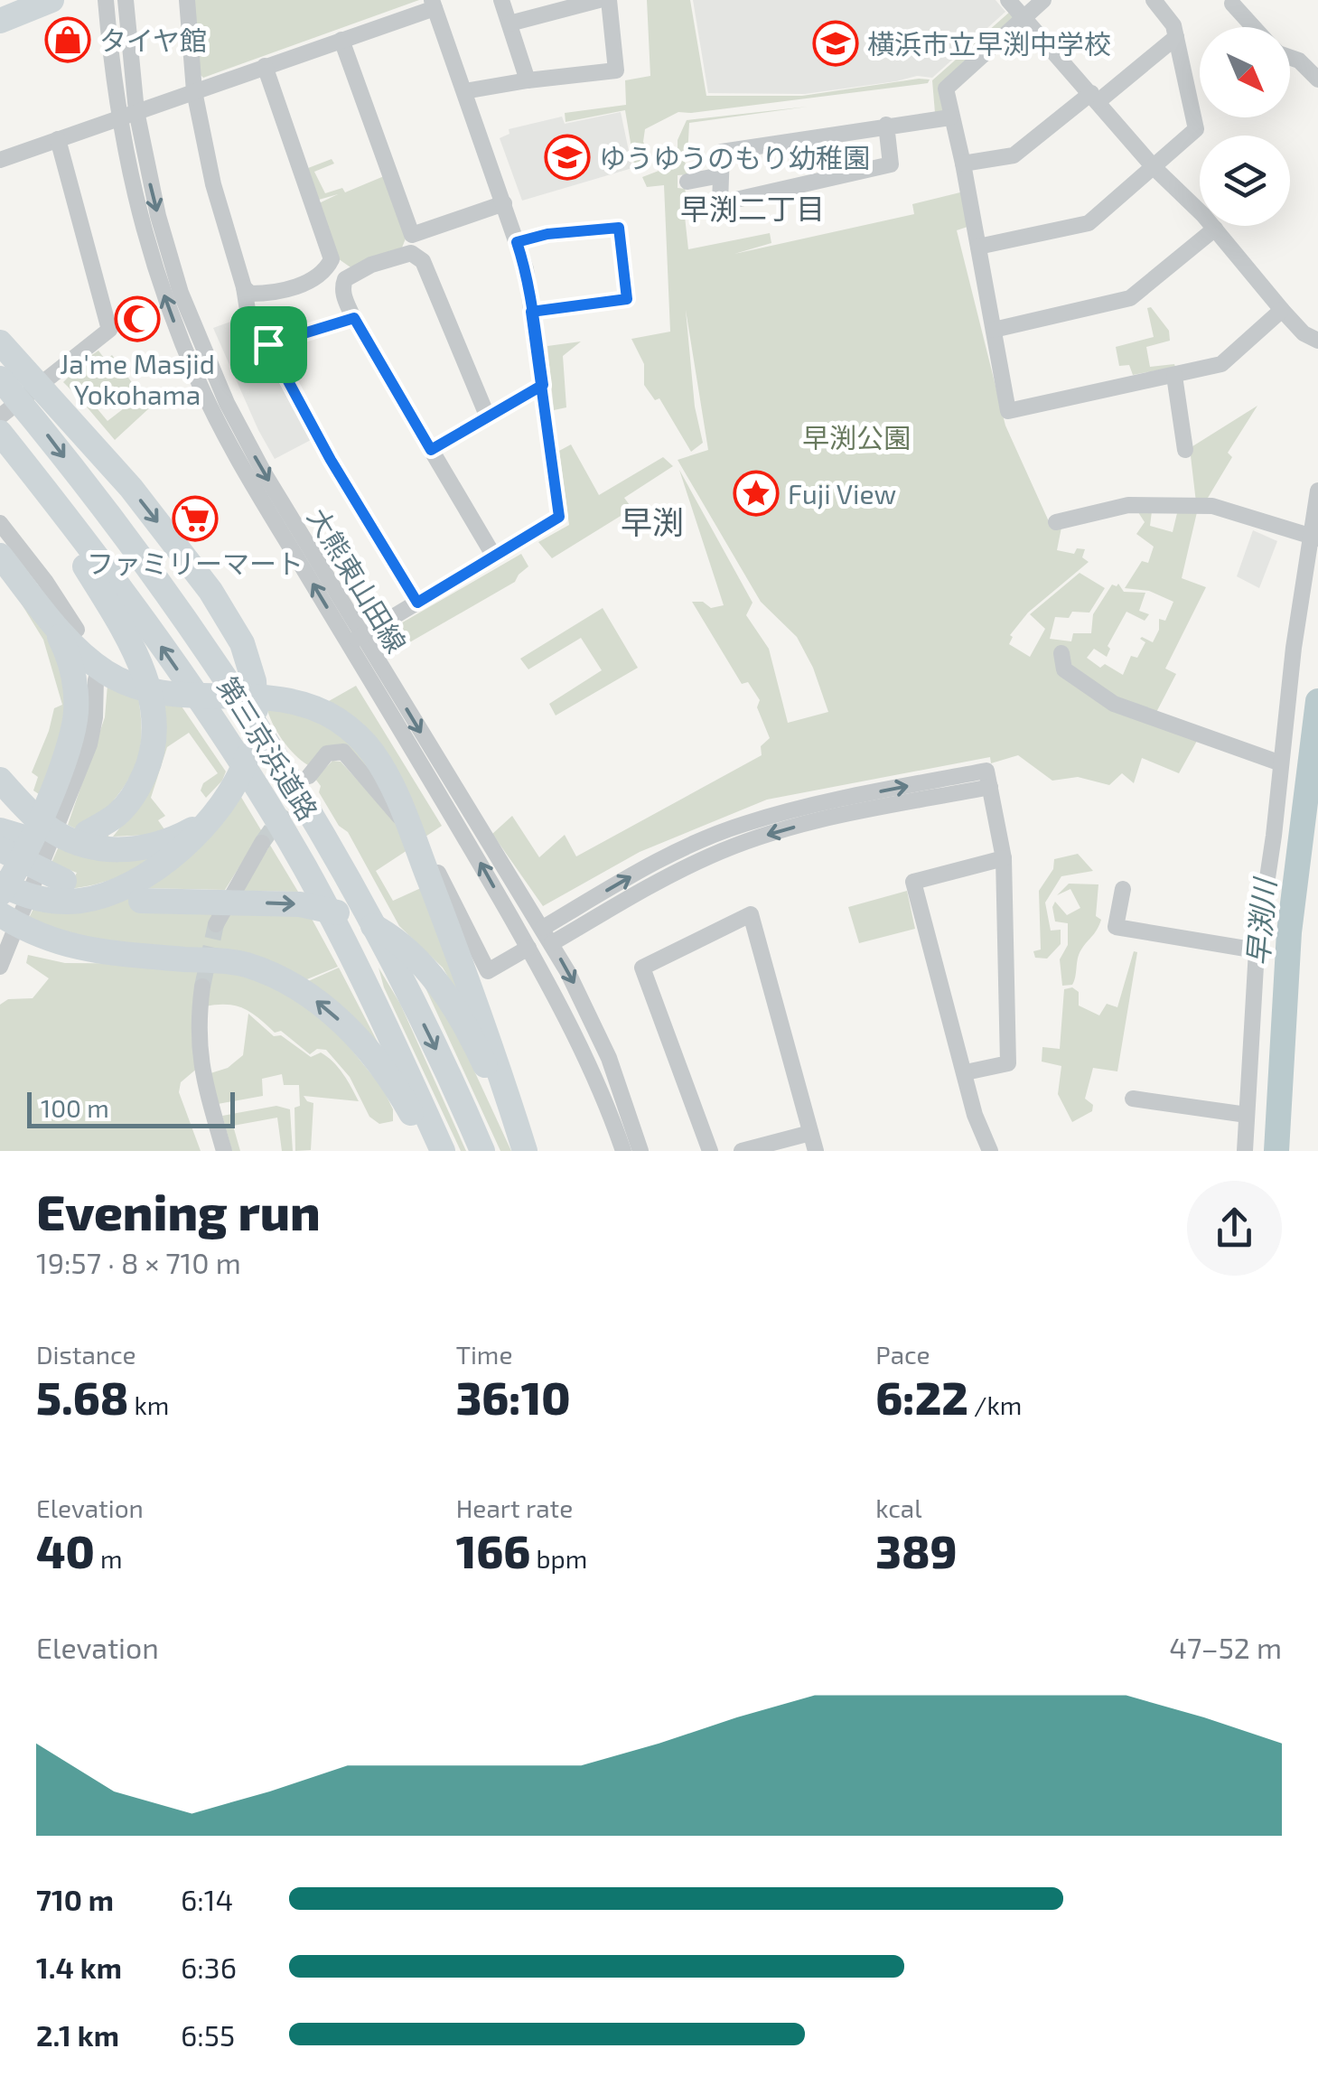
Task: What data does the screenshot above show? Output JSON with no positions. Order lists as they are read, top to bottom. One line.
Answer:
{"streets":{"highway":["第三京浜道路"],"street":["大熊東山田線"]},"districts":["早渕二丁目","早渕"],"water":["早渕川"],"parks":["早渕公園"],"places":{"shop":["タイヤ館"],"school or university":["横浜市立早渕中学校","ゆうゆうのもり幼稚園"],"mosque":["Ja'me Masjid Yokohama"],"place":["Fuji View"],"supermarket":["ファミリーマート"]},"scale_bar":"100 m","north":"bottom right","page":{"scale":"100 m","heading":["Evening run","19:57 · 8 × 710 m"],"stats":[["Distance","5.68 km"],["Time","36:10"],["Pace","6:22 /km"],["Elevation","40 m"],["Heart rate","166 bpm"],["kcal","389"]],"chart":["Elevation","47–52 m"],"list":[{"name":"710 m","note":"6:14"},{"name":"1.4 km","note":"6:36"},{"name":"2.1 km","note":"6:55"}]}}
